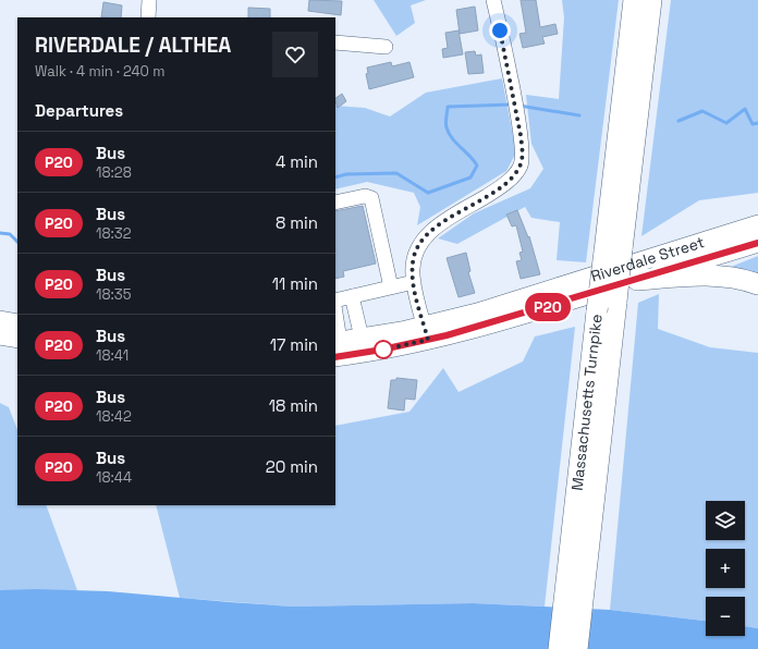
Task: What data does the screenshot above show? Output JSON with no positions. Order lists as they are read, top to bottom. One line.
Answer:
{"streets":{"highway":["Massachusetts Turnpike"],"main road":["Riverdale Street"]},"lines":["bus line P20"],"page":{"on_map":"P20","heading":[["RIVERDALE / ALTHEA","Walk · 4 min · 240 m"],"Departures"],"list":[{"mark":"P20","name":"Bus","note":"18:28","value":"4 min"},{"mark":"P20","name":"Bus","note":"18:32","value":"8 min"},{"mark":"P20","name":"Bus","note":"18:35","value":"11 min"},{"mark":"P20","name":"Bus","note":"18:41","value":"17 min"},{"mark":"P20","name":"Bus","note":"18:42","value":"18 min"},{"mark":"P20","name":"Bus","note":"18:44","value":"20 min"}],"map_buttons":["+","−"]}}
